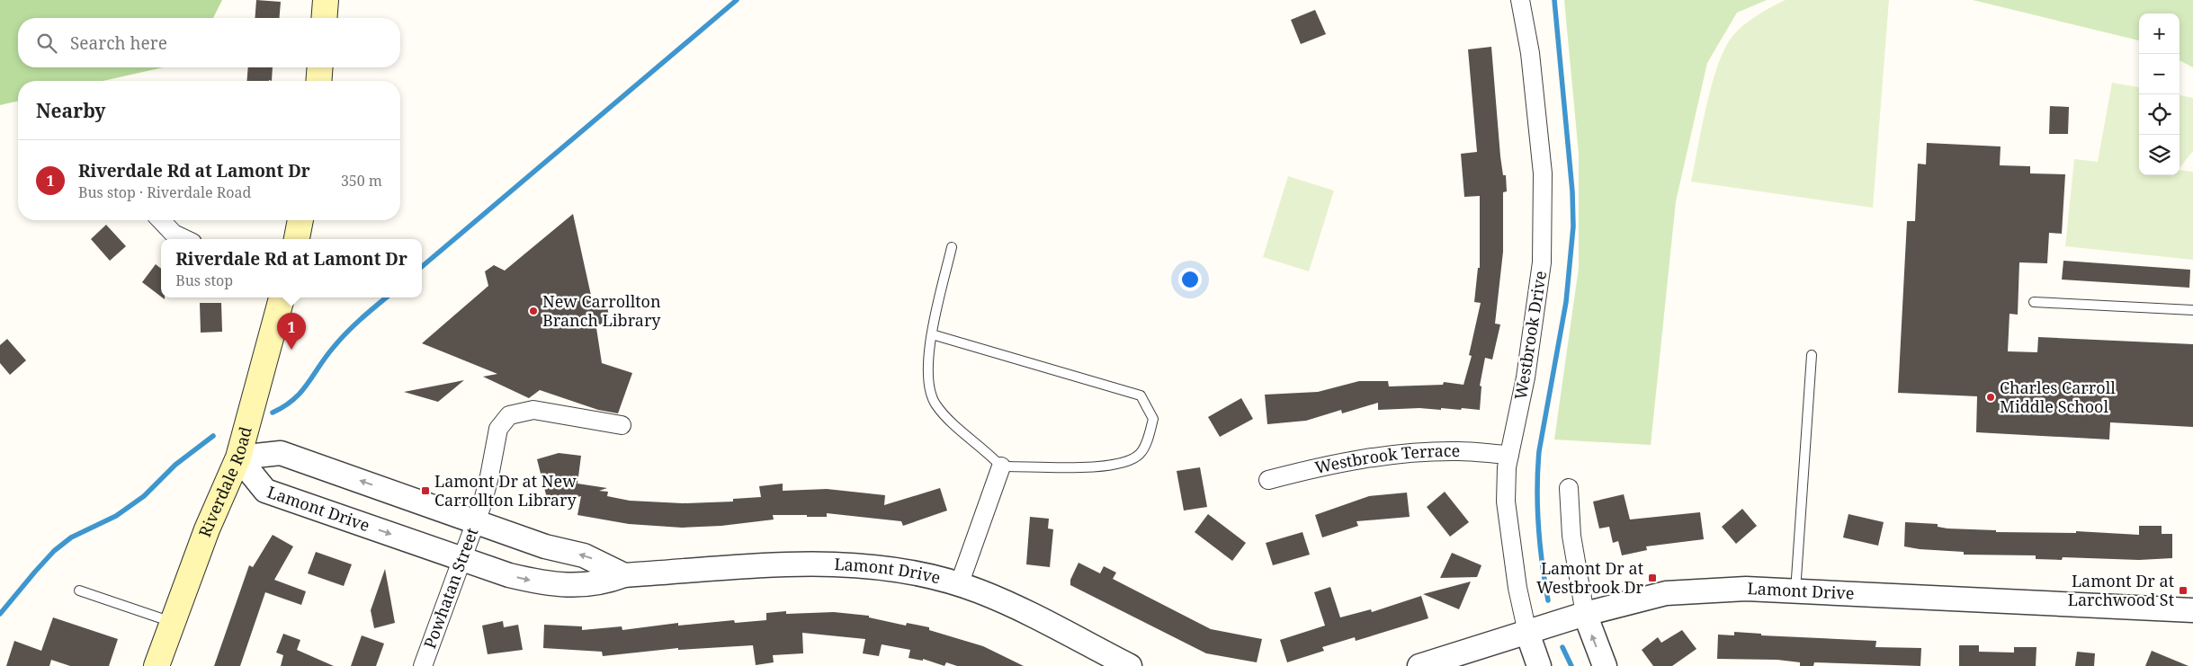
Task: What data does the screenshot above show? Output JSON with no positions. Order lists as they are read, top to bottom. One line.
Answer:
{"streets":{"main road":["Riverdale Road"],"street":["Westbrook Drive","Westbrook Terrace","Lamont Drive","Powhatan Street"]},"crossings":[["Westbrook Drive","Westbrook Terrace"],["Westbrook Drive","Lamont Drive"],["Riverdale Road","Lamont Drive"],["Lamont Drive","Powhatan Street"]],"places":{"other":["New Carrollton Branch Library","Charles Carroll Middle School"],"transit":["Lamont Dr at New Carrollton Library","Lamont Dr at Westbrook Dr","Lamont Dr at Larchwood St"]},"page":{"map_buttons":["+","−"],"search":"Search here","heading":"Nearby","list":[{"mark":"1","name":"Riverdale Rd at Lamont Dr","note":"Bus stop · Riverdale Road","value":"350 m"}],"popup":["Riverdale Rd at Lamont Dr","Bus stop"],"pins":"1"}}
